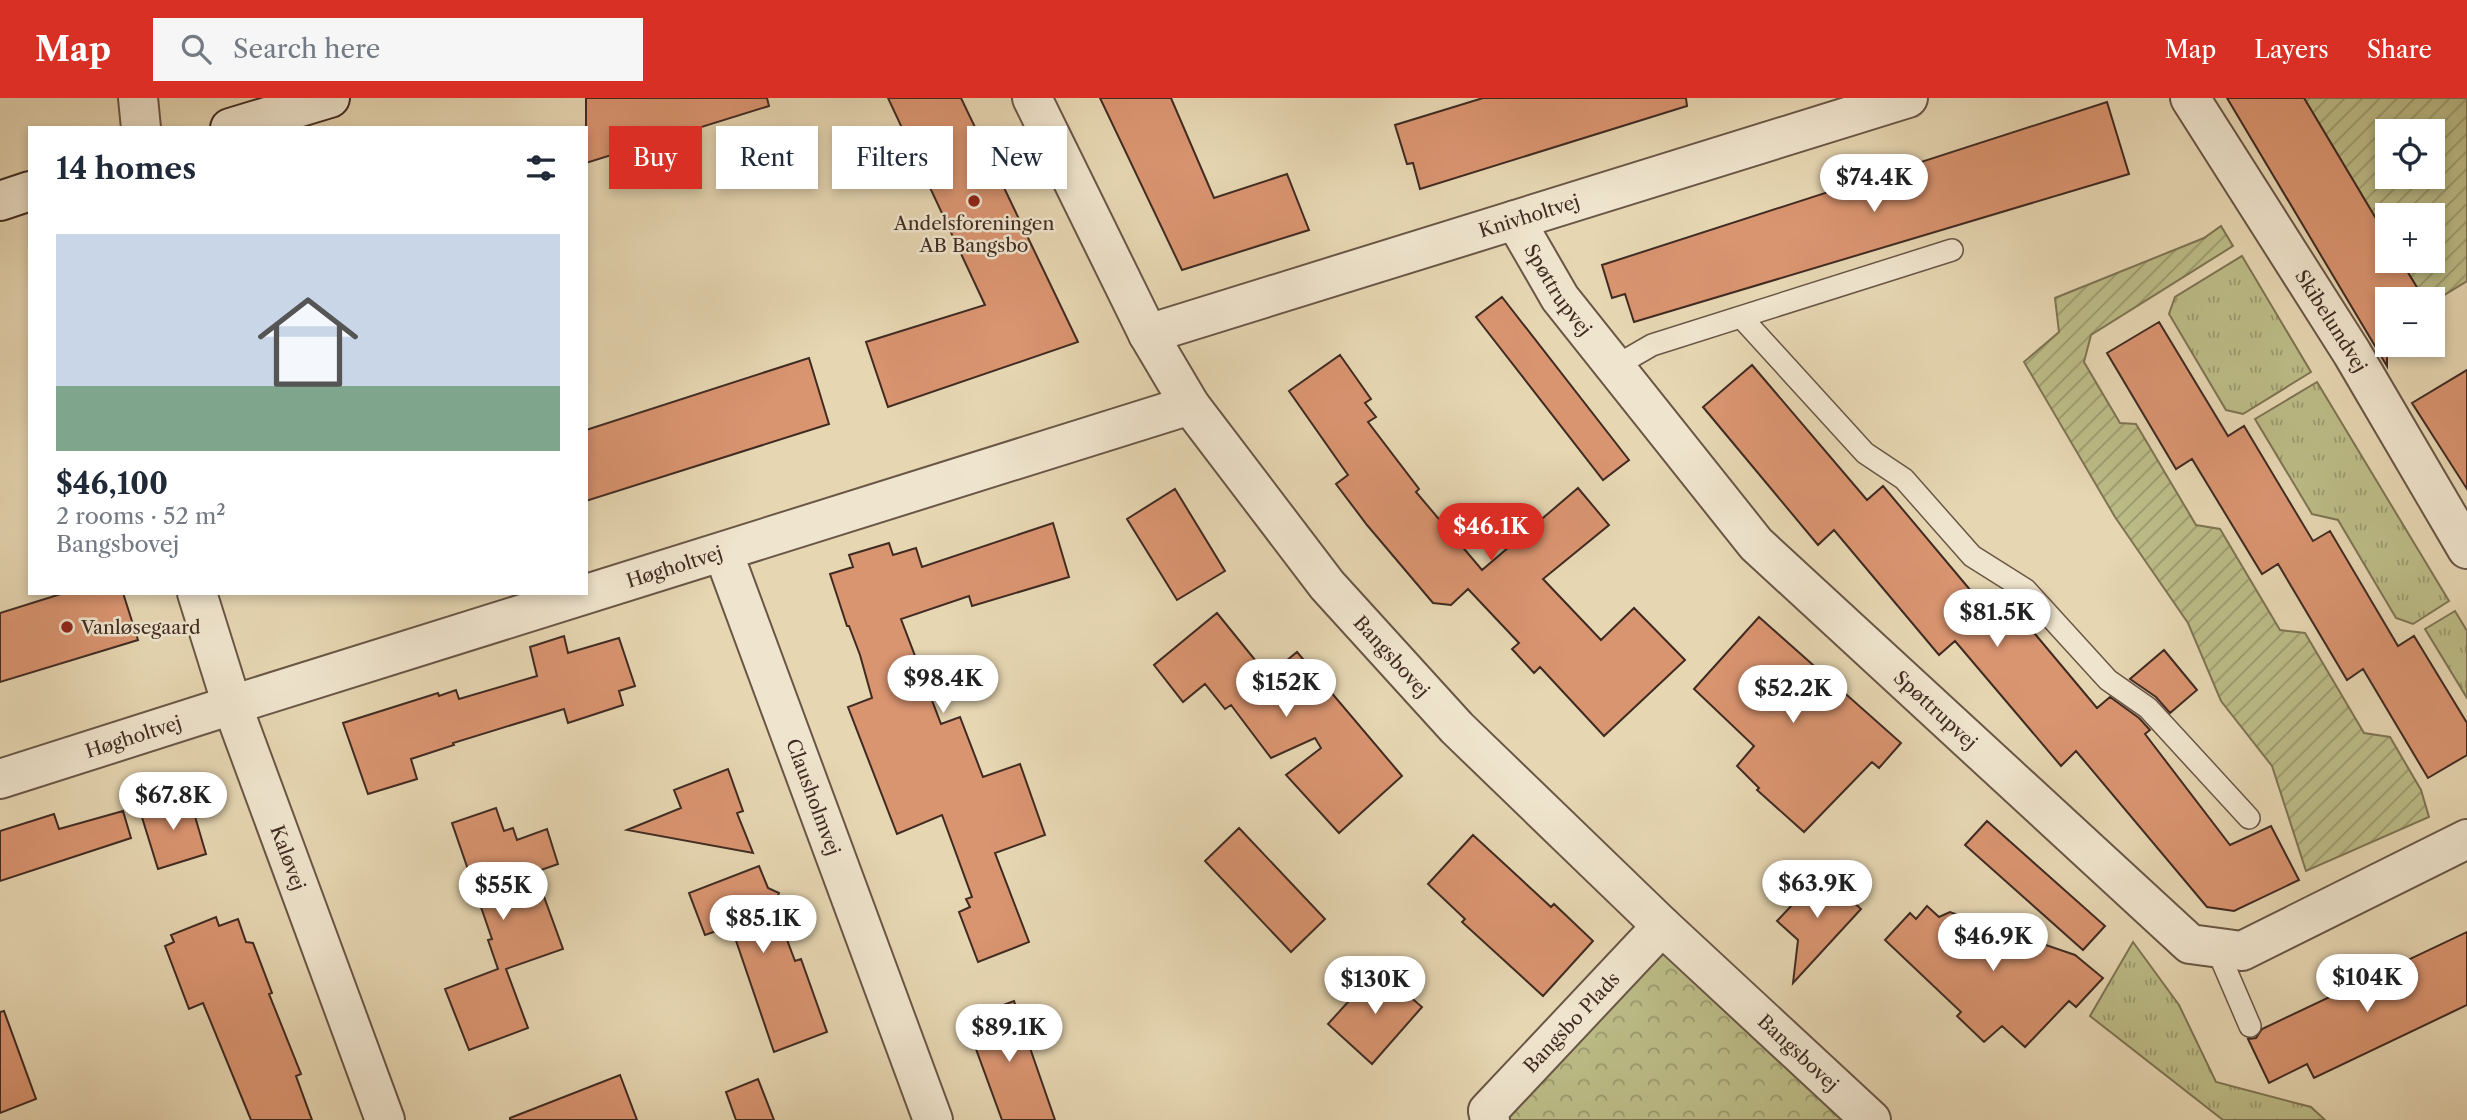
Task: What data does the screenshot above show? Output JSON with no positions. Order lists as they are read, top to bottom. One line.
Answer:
{"streets":{"street":["Knivholtvej","Spøttrupvej","Skibelundvej","Høgholtvej","Bangsbovej","Clausholmvej","Kaløvej","Bangsbo Plads"]},"crossings":[["Knivholtvej","Spøttrupvej"],["Knivholtvej","Bangsbovej"],["Høgholtvej","Bangsbovej"],["Høgholtvej","Clausholmvej"],["Høgholtvej","Kaløvej"],["Bangsbovej","Bangsbo Plads"]],"places":["Andelsforeningen AB Bangsbo","Vanløsegaard"],"page":{"header":"Map","search":"Search here","nav":["Map","Layers","Share"],"map_buttons":["+","−"],"chip":["Buy","Rent","Filters","New"],"heading":"14 homes","price":["$74.4K","$46.1K","$81.5K","$98.4K","$152K","$52.2K","$67.8K","$63.9K","$55K","$85.1K","$46.9K","$104K","$130K","$89.1K"],"list":[{"name":"$46,100","note":"2 rooms · 52 m² · Bangsbovej"}]}}
